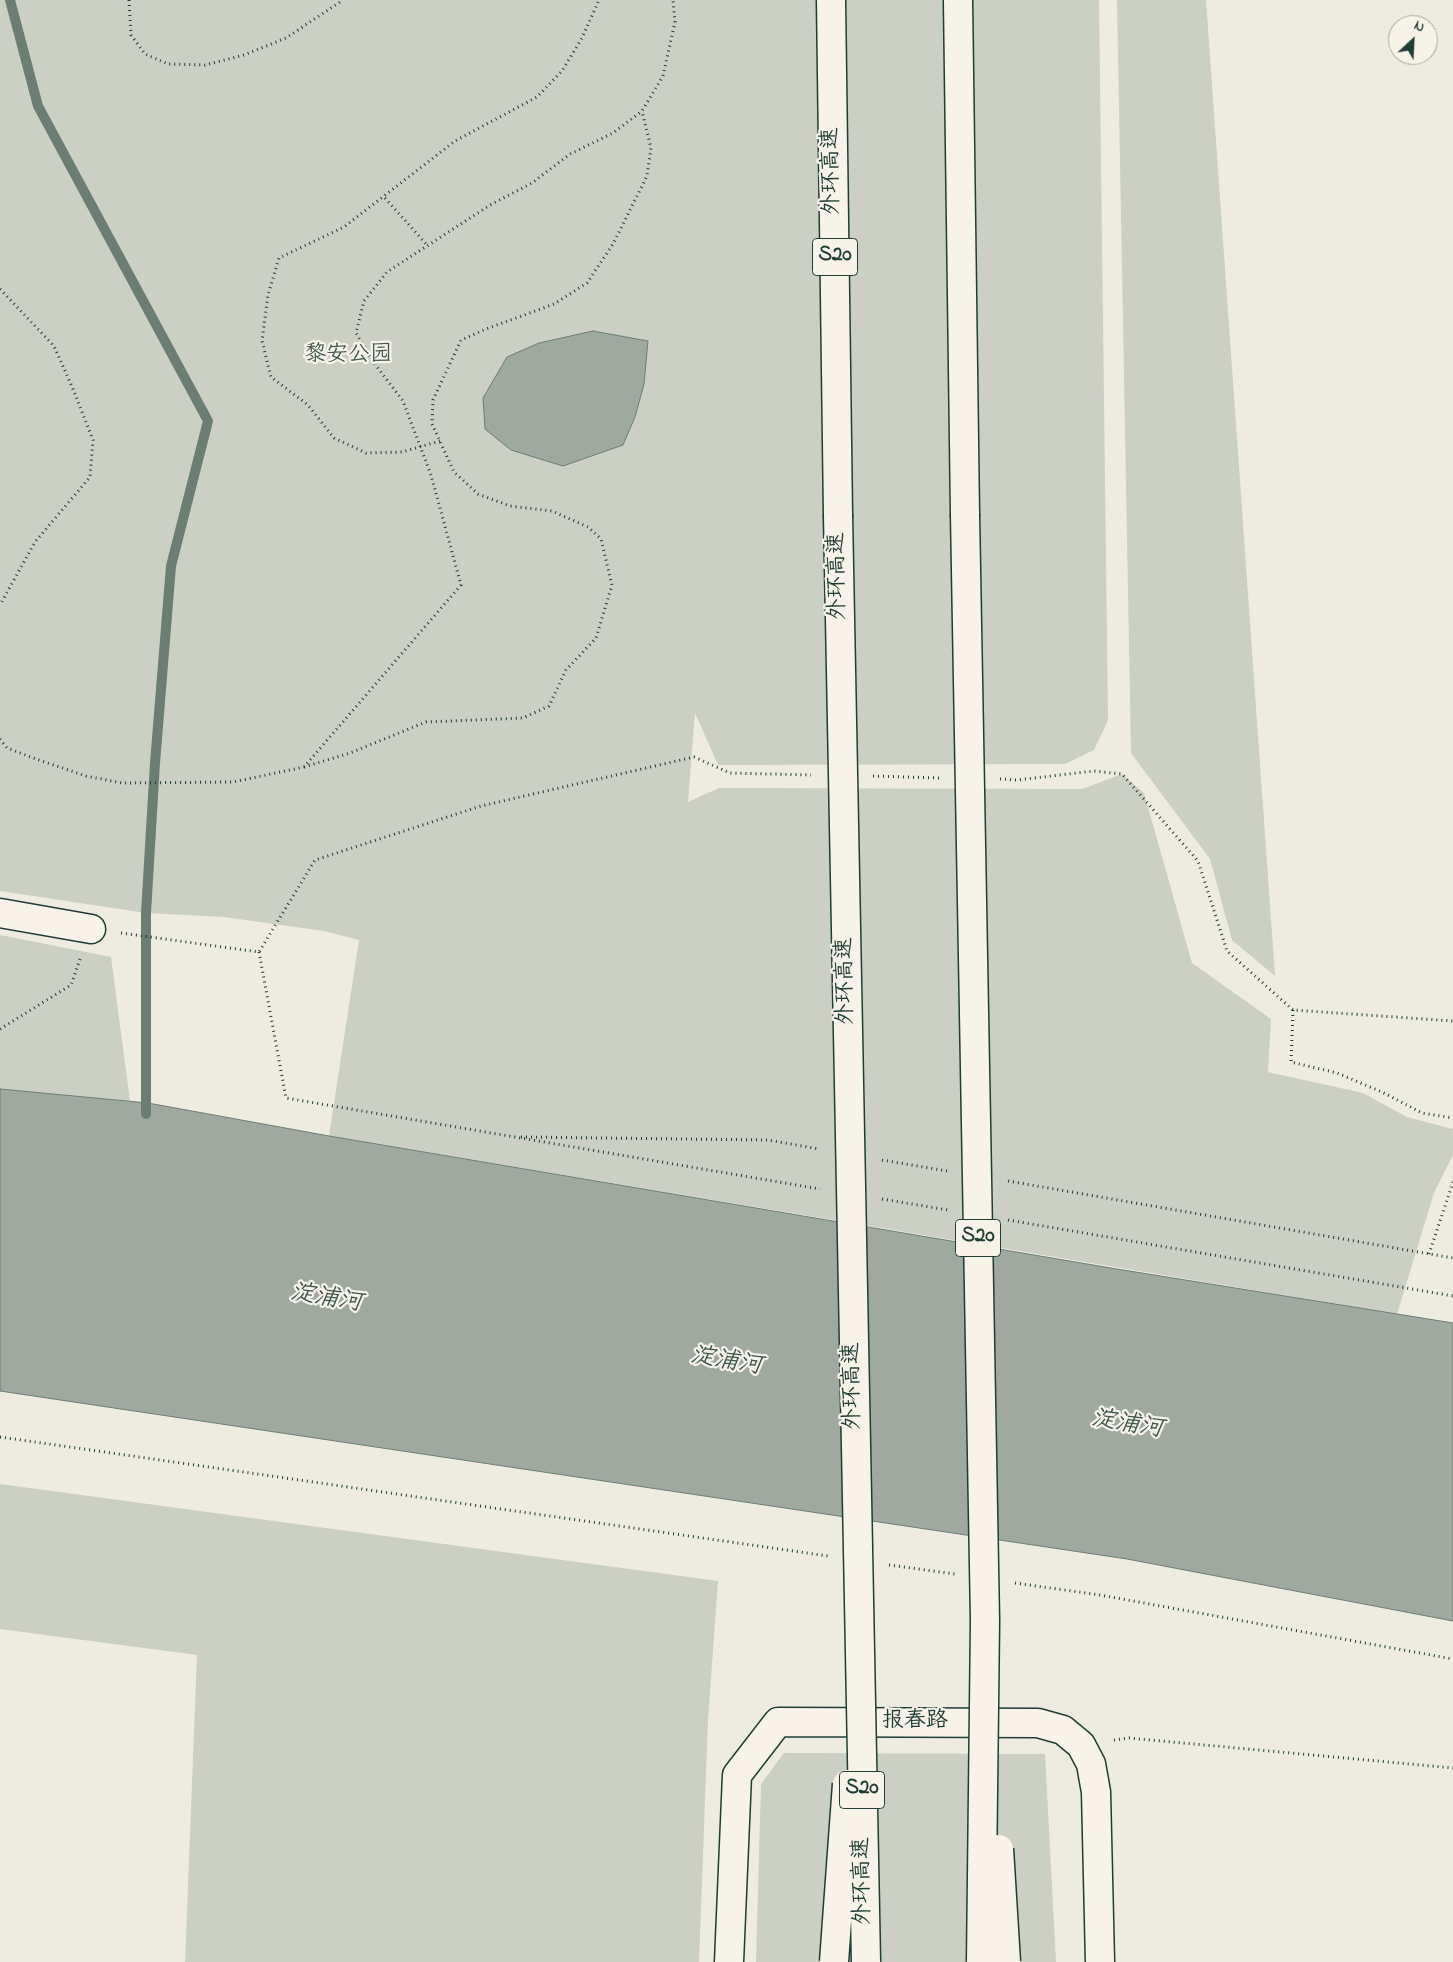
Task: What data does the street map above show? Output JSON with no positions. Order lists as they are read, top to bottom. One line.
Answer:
{"streets":{"main road":["外环高速","S20","报春路"]},"water":["淀浦河"],"parks":["黎安公园"],"north":"top right"}
